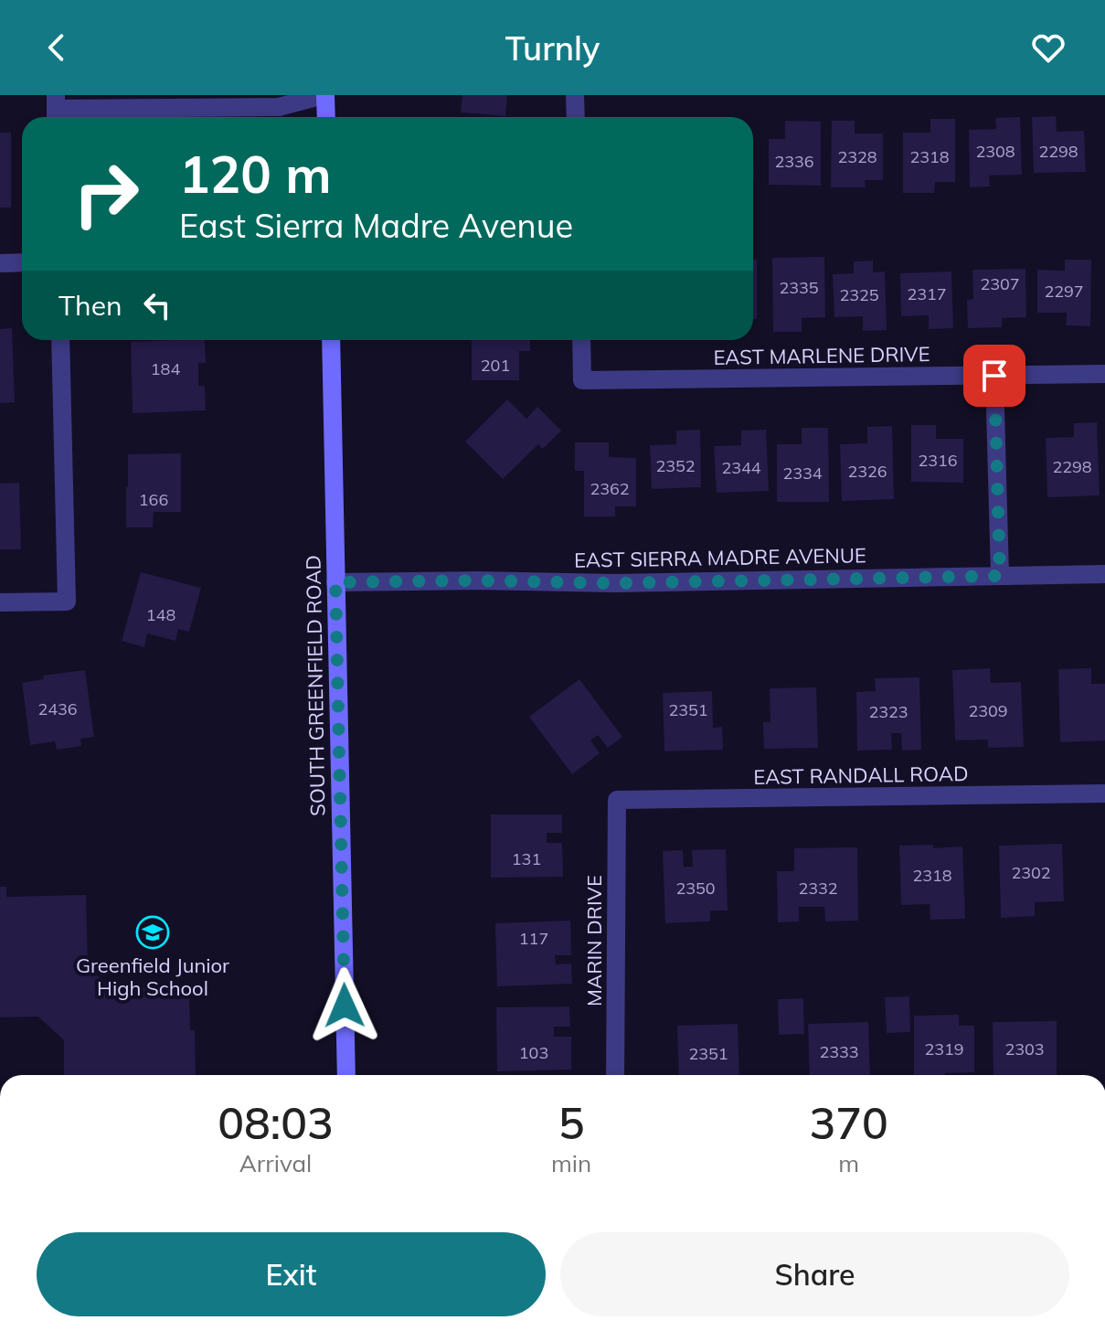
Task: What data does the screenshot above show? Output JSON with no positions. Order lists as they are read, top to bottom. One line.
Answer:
{"streets":{"main road":["SOUTH GREENFIELD ROAD"],"street":["EAST MARLENE DRIVE","EAST SIERRA MADRE AVENUE","EAST RANDALL ROAD","MARIN DRIVE"]},"crossings":[["EAST SIERRA MADRE AVENUE","SOUTH GREENFIELD ROAD"],["EAST RANDALL ROAD","MARIN DRIVE"]],"places":{"school or university":["Greenfield Junior High School"]},"house_numbers":["2308","2298","2328","2318","2336","2307","2335","2297","2317","2325","201","184","2316","2352","2298","2344","2326","2334","2362","166","148","2436","2351","2309","2323","131","2302","2318","2350","2332","117","2319","2303","2333","103","2351"],"page":{"header":"Turnly","turn":["120 m","East Sierra Madre Avenue"],"then":"Then","eta":["08:03","Arrival","5","min","370","m"],"buttons":["Exit","Share"]}}
